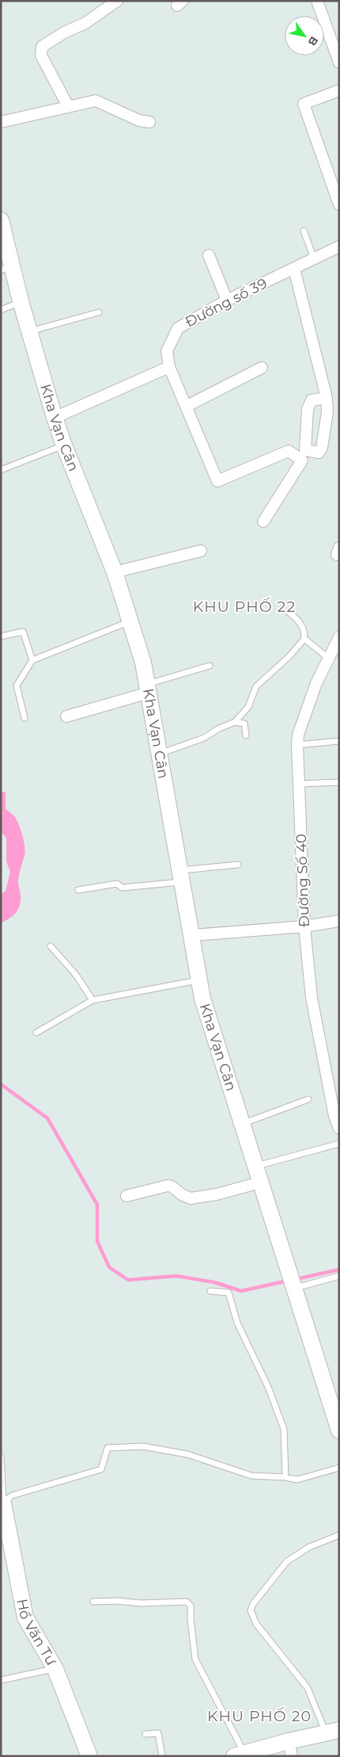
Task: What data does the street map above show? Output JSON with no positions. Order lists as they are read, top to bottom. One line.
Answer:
{"streets":{"main road":["Kha Vạn Cân","Hồ Văn Tư"],"street":["Đường số 39","Đường Số 40"]},"districts":["KHU PHỐ 22","KHU PHỐ 20"],"north":"bottom right"}
